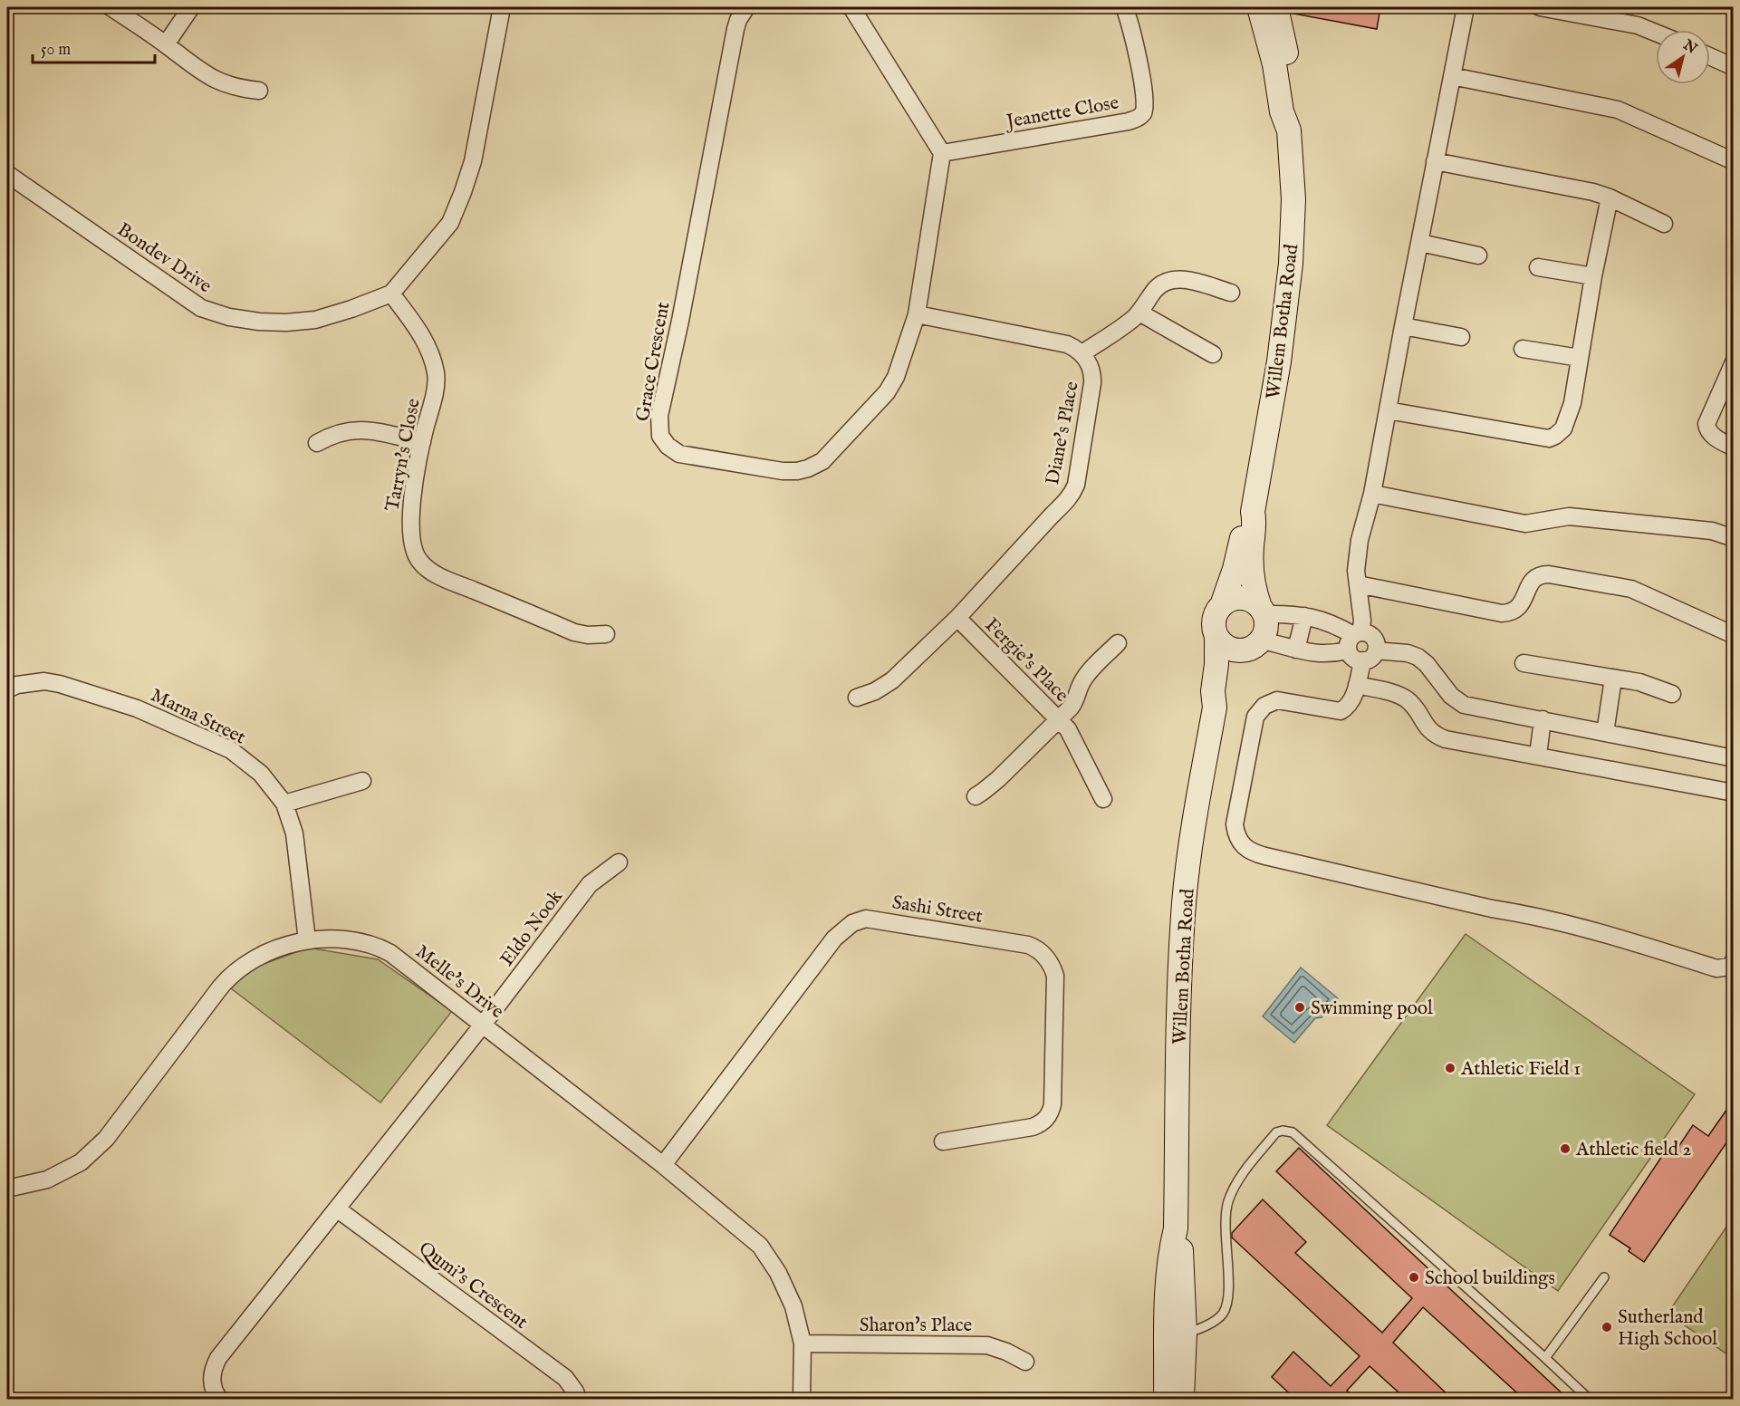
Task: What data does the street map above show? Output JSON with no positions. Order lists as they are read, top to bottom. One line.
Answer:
{"streets":{"street":["Jeanette Close","Bondev Drive","Willem Botha Road","Grace Crescent","Diane's Place","Tarryn's Close","Fergie's Place","Marna Street","Sashi Street","Eldo Nook","Melle's Drive","Qumi's Crescent","Sharon's Place"]},"crossings":[["Jeanette Close","Grace Crescent"],["Bondev Drive","Tarryn's Close"],["Diane's Place","Fergie's Place"],["Marna Street","Melle's Drive"],["Sashi Street","Melle's Drive"],["Eldo Nook","Melle's Drive"],["Melle's Drive","Sharon's Place"]],"places":["Swimming pool","Athletic Field 1","Athletic field 2","School buildings","Sutherland High School"],"scale_bar":"50 m","north":"top right"}
